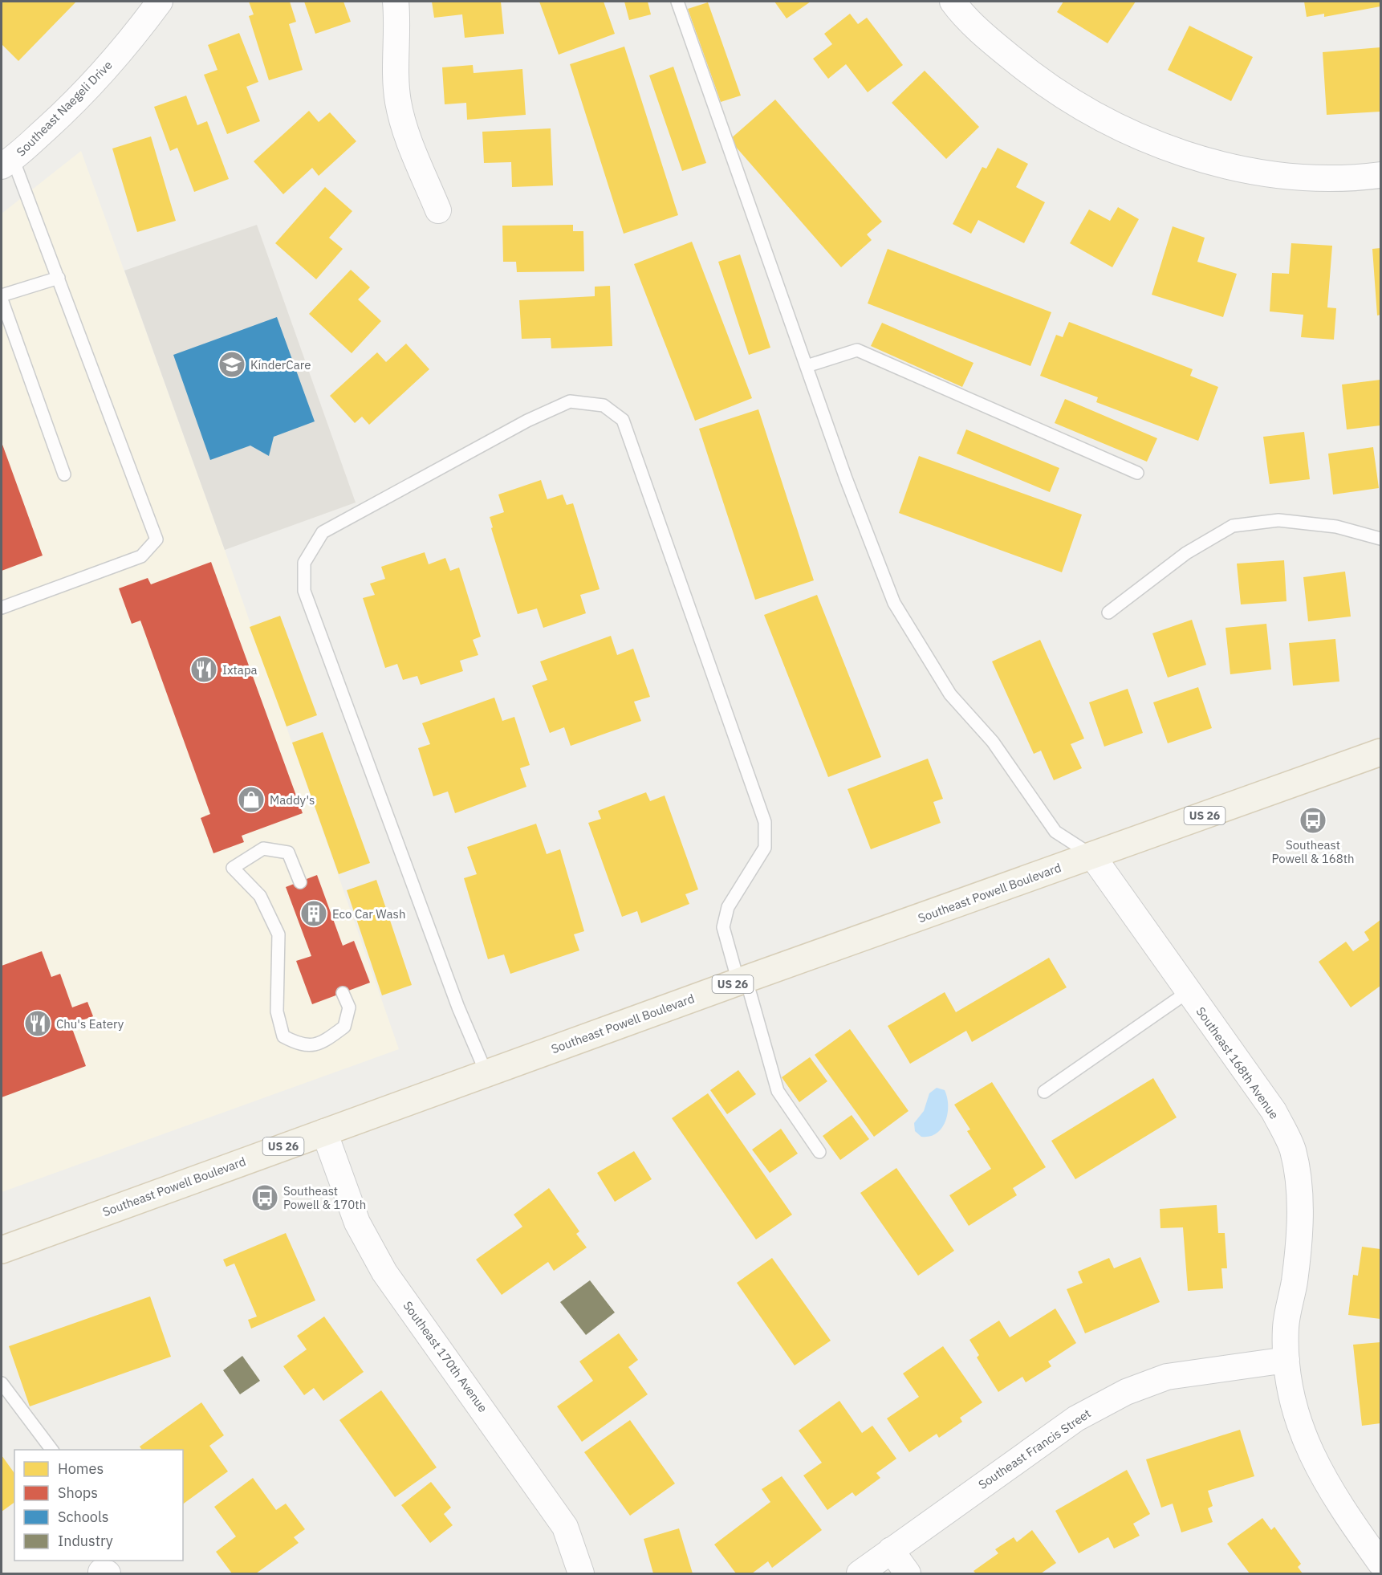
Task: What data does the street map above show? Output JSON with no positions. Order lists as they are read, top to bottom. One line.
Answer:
{"streets":{"main road":["US 26","Southeast Powell Boulevard"],"street":["Southeast Naegeli Drive","Southeast 168th Avenue","Southeast 170th Avenue","Southeast Francis Street"]},"crossings":[["Southeast Powell Boulevard","Southeast 168th Avenue"],["Southeast Powell Boulevard","Southeast 170th Avenue"],["Southeast 168th Avenue","Southeast Francis Street"]],"places":{"school or university":["KinderCare"],"restaurant":["Ixtapa","Chu's Eatery"],"shop":["Maddy's"],"bus stop":["Southeast Powell & 168th","Southeast Powell & 170th"],"building":["Eco Car Wash"]},"legend":["Homes","Shops","Schools","Industry"]}
